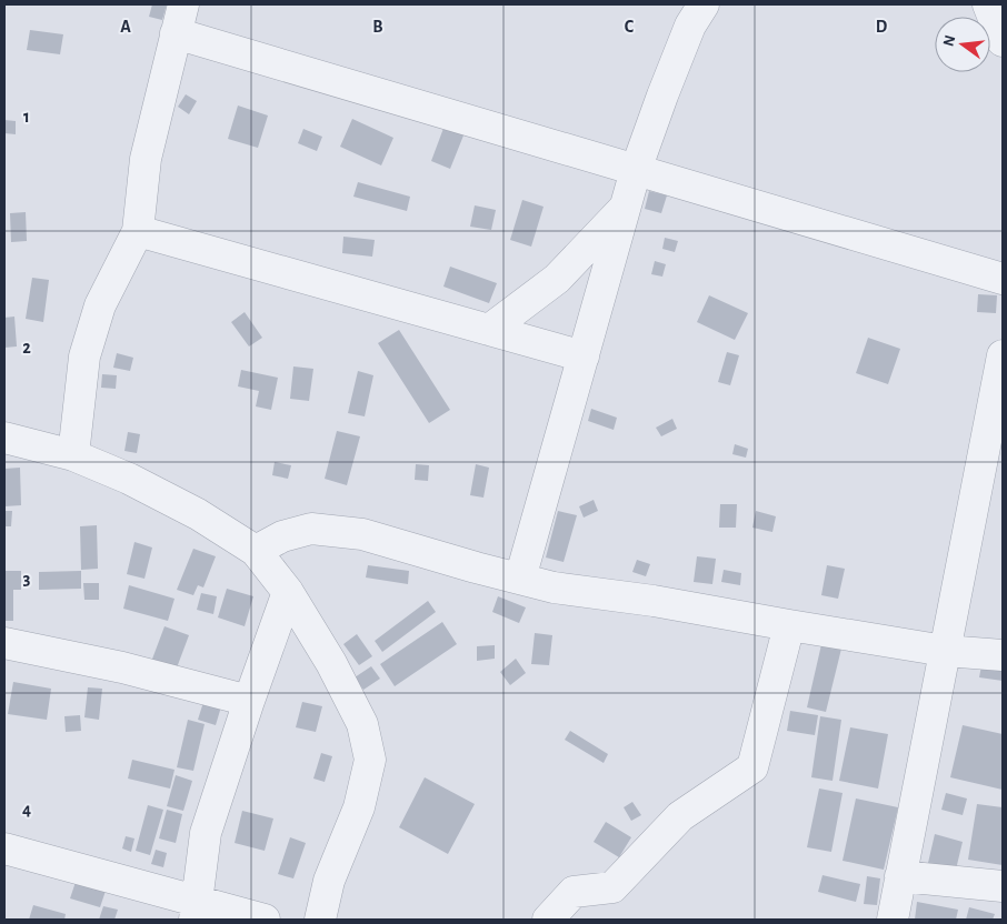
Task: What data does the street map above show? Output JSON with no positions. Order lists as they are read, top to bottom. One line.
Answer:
{"north":"left","grid":{"columns":["A","B","C","D"],"rows":["1","2","3","4"]}}
